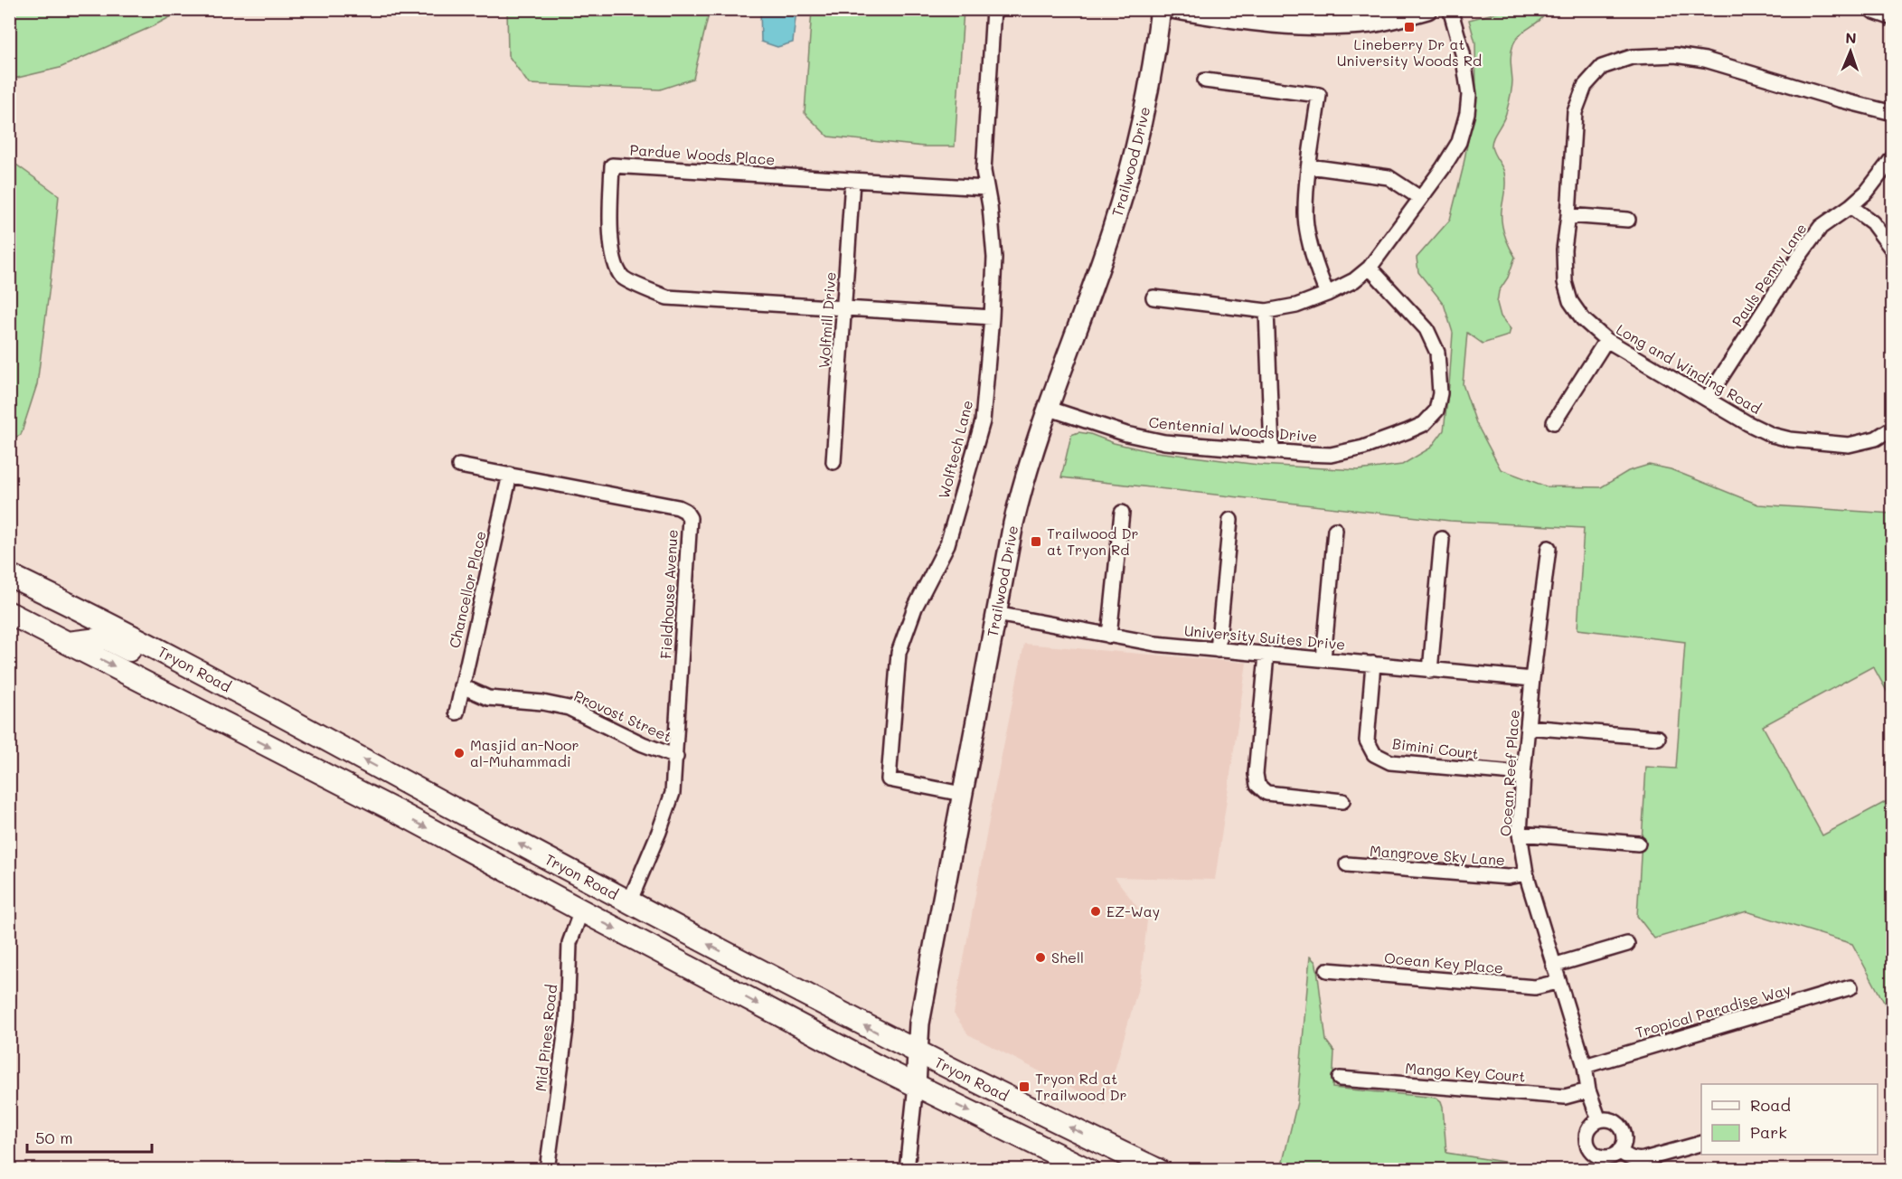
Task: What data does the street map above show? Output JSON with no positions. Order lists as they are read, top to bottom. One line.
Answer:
{"streets":{"main road":["Tryon Road"],"street":["Pardue Woods Place","Trailwood Drive","Pauls Penny Lane","Wolfmill Drive","Long and Winding Road","Centennial Woods Drive","Wolftech Lane","Chancellor Place","Fieldhouse Avenue","University Suites Drive","Provost Street","Bimini Court","Ocean Reef Place","Mangrove Sky Lane","Ocean Key Place","Tropical Paradise Way","Mid Pines Road","Mango Key Court"]},"crossings":[["Pardue Woods Place","Wolfmill Drive"],["Pardue Woods Place","Wolftech Lane"],["Trailwood Drive","Centennial Woods Drive"],["Trailwood Drive","Wolftech Lane"],["Trailwood Drive","University Suites Drive"],["Trailwood Drive","Tryon Road"],["Pauls Penny Lane","Long and Winding Road"],["Chancellor Place","Fieldhouse Avenue"],["Chancellor Place","Provost Street"],["Fieldhouse Avenue","Tryon Road"],["Fieldhouse Avenue","Provost Street"],["University Suites Drive","Bimini Court"],["University Suites Drive","Ocean Reef Place"],["Tryon Road","Mid Pines Road"],["Bimini Court","Ocean Reef Place"],["Ocean Reef Place","Mangrove Sky Lane"],["Ocean Reef Place","Ocean Key Place"],["Ocean Reef Place","Tropical Paradise Way"],["Ocean Reef Place","Mango Key Court"]],"places":{"transit":["Lineberry Dr at University Woods Rd","Trailwood Dr at Tryon Rd","Tryon Rd at Trailwood Dr"],"other":["Masjid an-Noor al-Muhammadi","EZ-Way","Shell"]},"legend":["Road","Park"],"scale_bar":"50 m","north":"top"}
